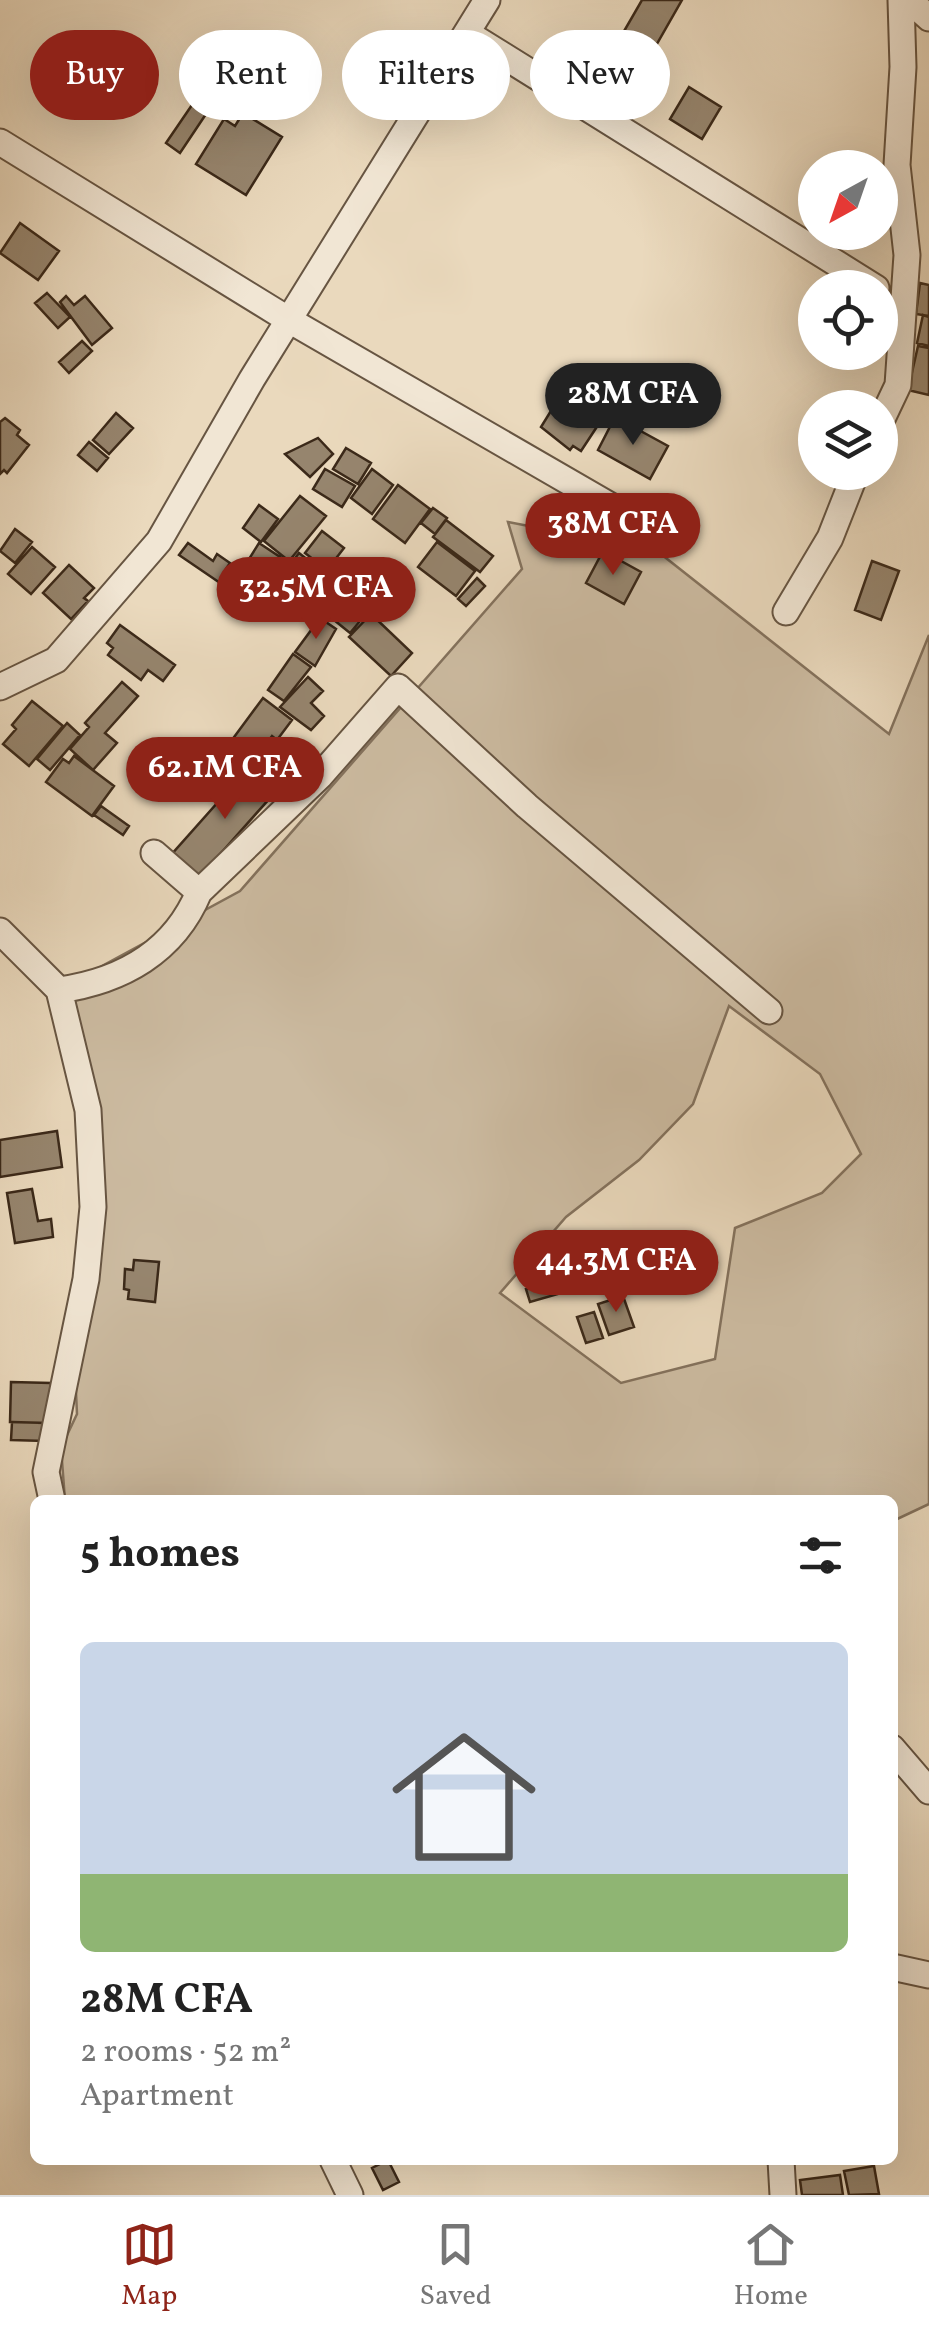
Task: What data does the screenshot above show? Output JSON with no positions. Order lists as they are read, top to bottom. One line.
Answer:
{"north":"bottom left","page":{"chip":["Buy","Rent","Filters","New"],"price":["28M CFA","38M CFA","32.5M CFA","62.1M CFA","44.3M CFA"],"heading":"5 homes","list":[{"name":"28M CFA","note":"2 rooms · 52 m² · Apartment"}],"tabs":["Map","Saved","Home"]}}
